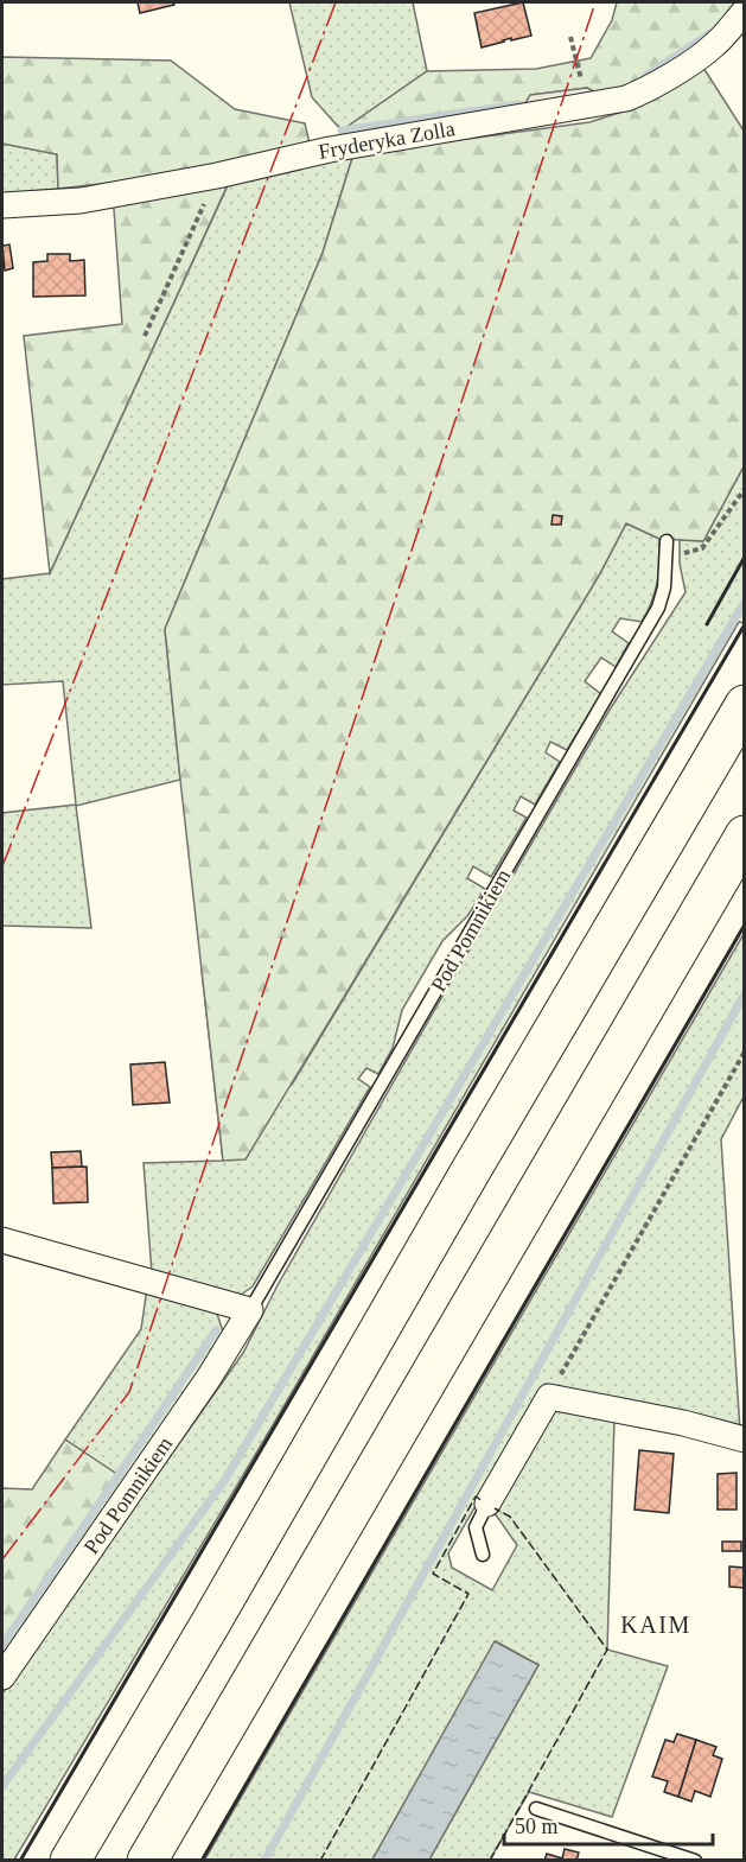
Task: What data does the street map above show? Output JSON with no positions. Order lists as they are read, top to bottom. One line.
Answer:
{"streets":{"street":["Fryderyka Zolla","Pod Pomnikiem"]},"districts":["KAIM"],"scale_bar":"50 m"}
